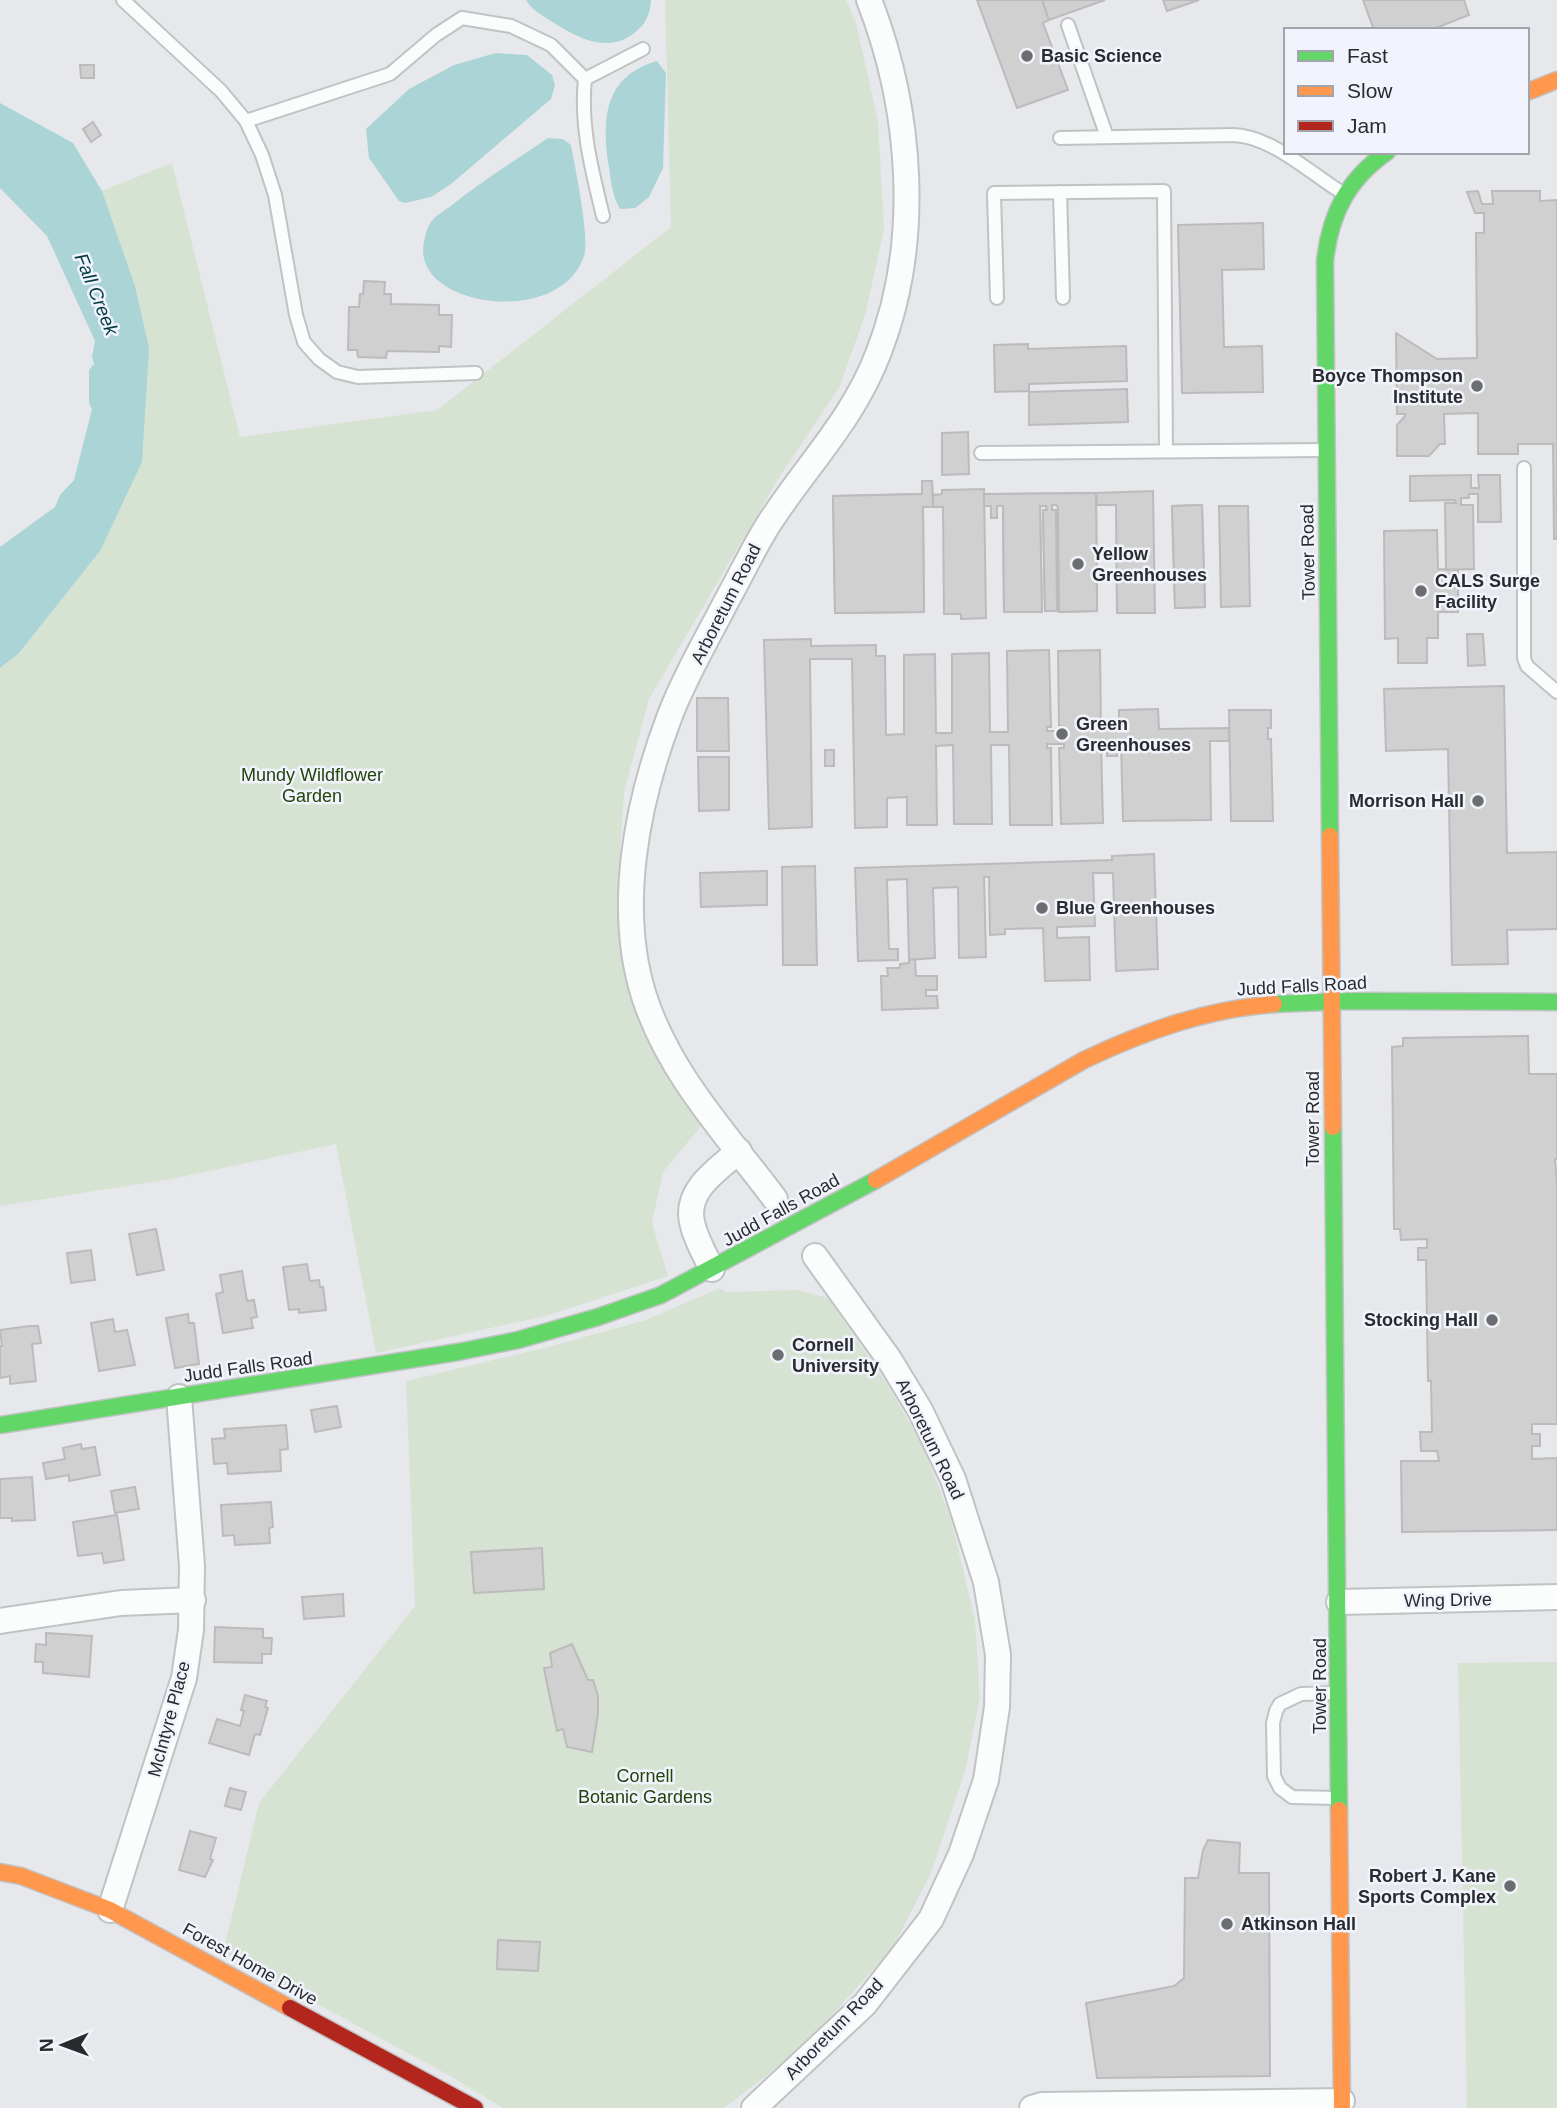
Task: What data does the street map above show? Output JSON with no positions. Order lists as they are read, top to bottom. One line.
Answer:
{"streets":{"street":["Tower Road","Arboretum Road","Judd Falls Road","Wing Drive","McIntyre Place","Forest Home Drive"]},"crossings":[["Tower Road","Judd Falls Road"],["Tower Road","Wing Drive"],["Judd Falls Road","McIntyre Place"],["McIntyre Place","Forest Home Drive"]],"water":["Fall Creek"],"parks":["Mundy Wildflower Garden","Cornell Botanic Gardens"],"places":["Basic Science","Boyce Thompson Institute","Yellow Greenhouses","CALS Surge Facility","Green Greenhouses","Morrison Hall","Blue Greenhouses","Stocking Hall","Cornell University","Robert J. Kane Sports Complex","Atkinson Hall"],"legend":["Fast","Slow","Jam"],"north":"left"}
